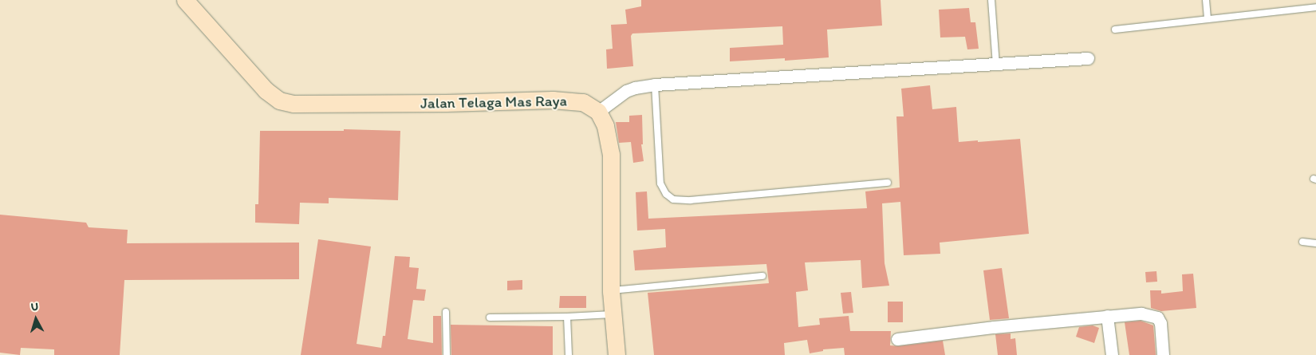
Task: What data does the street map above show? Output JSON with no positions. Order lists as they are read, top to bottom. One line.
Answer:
{"streets":{"main road":["Jalan Telaga Mas Raya"]},"north":"top"}
